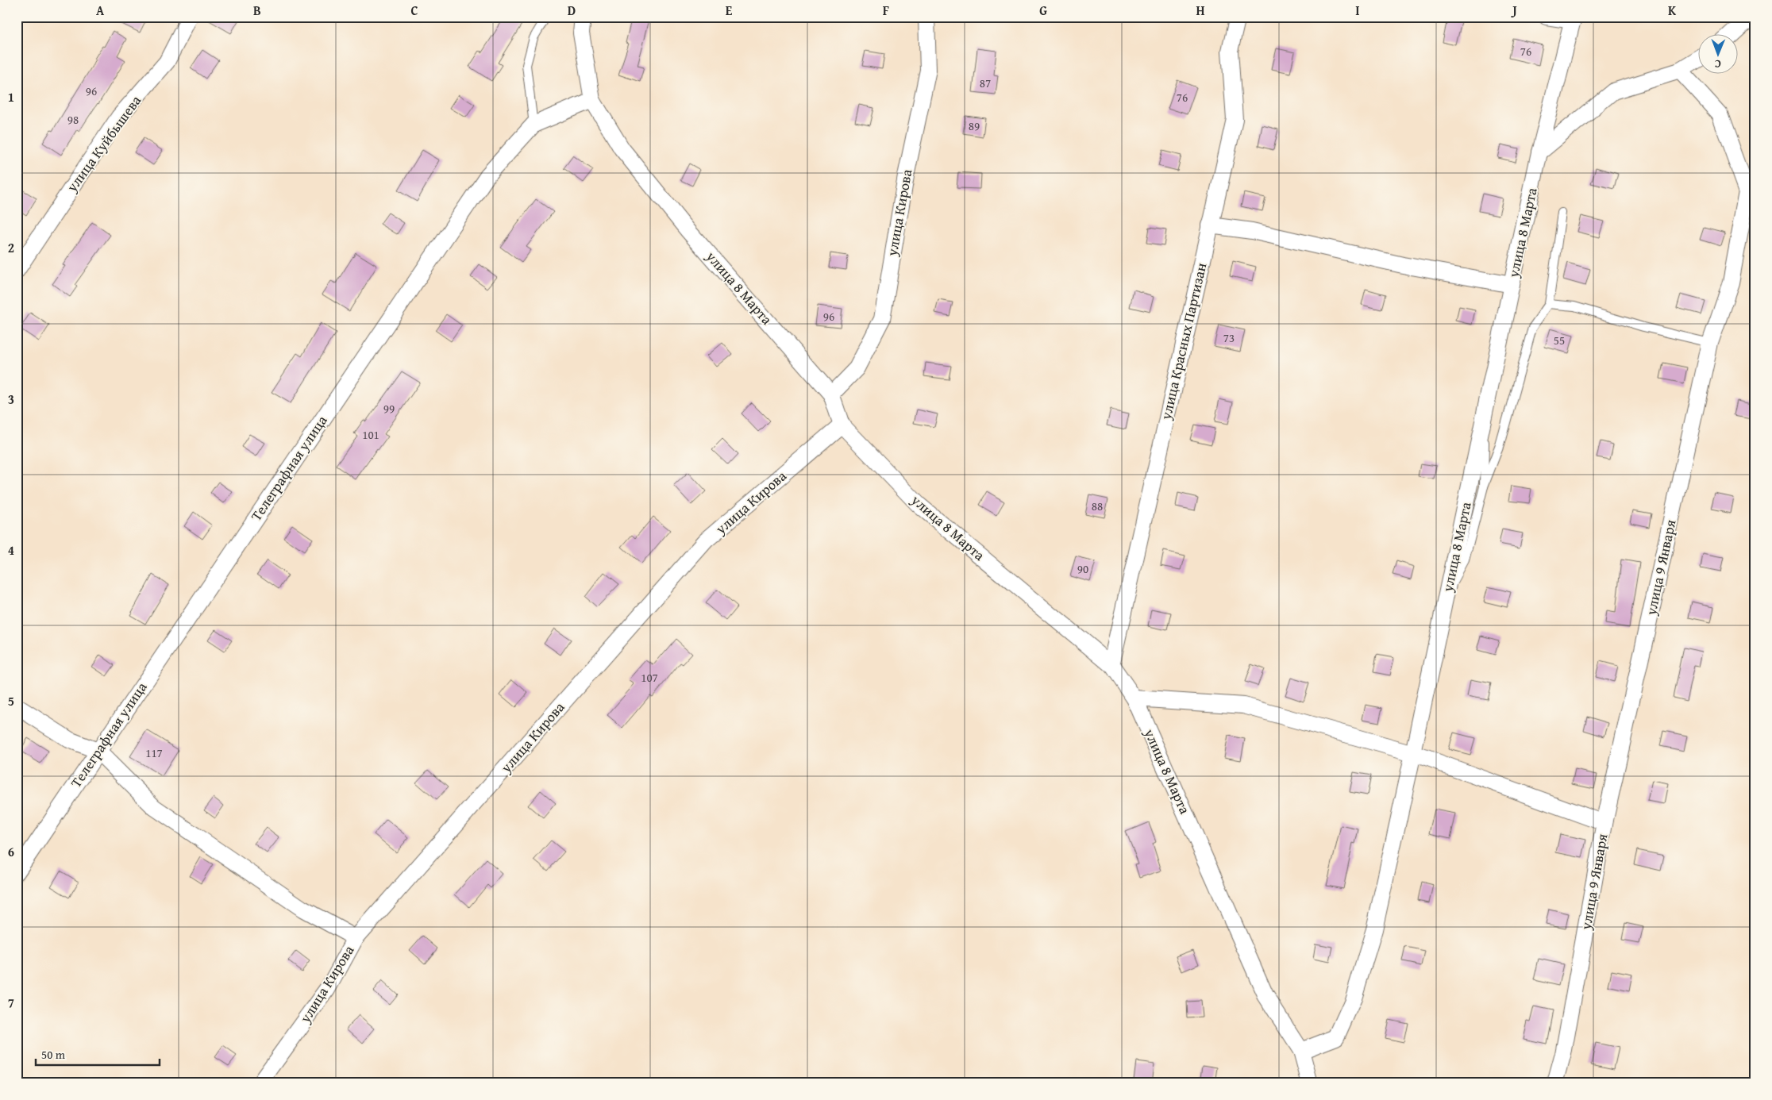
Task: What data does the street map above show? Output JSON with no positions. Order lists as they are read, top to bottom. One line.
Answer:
{"streets":{"street":["улица Куйбышева","улица Кирова","улица 8 Марта","улица Красных Партизан","Телеграфная улица","улица 9 Января"]},"crossings":[["улица Кирова","улица 8 Марта"],["улица 8 Марта","улица Красных Партизан"],["улица 8 Марта","Телеграфная улица"]],"house_numbers":["76","87","96","76","98","89","96","73","55","99","101","88","90","107","117"],"scale_bar":"50 m","north":"bottom","grid":{"columns":["A","B","C","D","E","F","G","H","I","J","K"],"rows":["1","2","3","4","5","6","7"]}}
